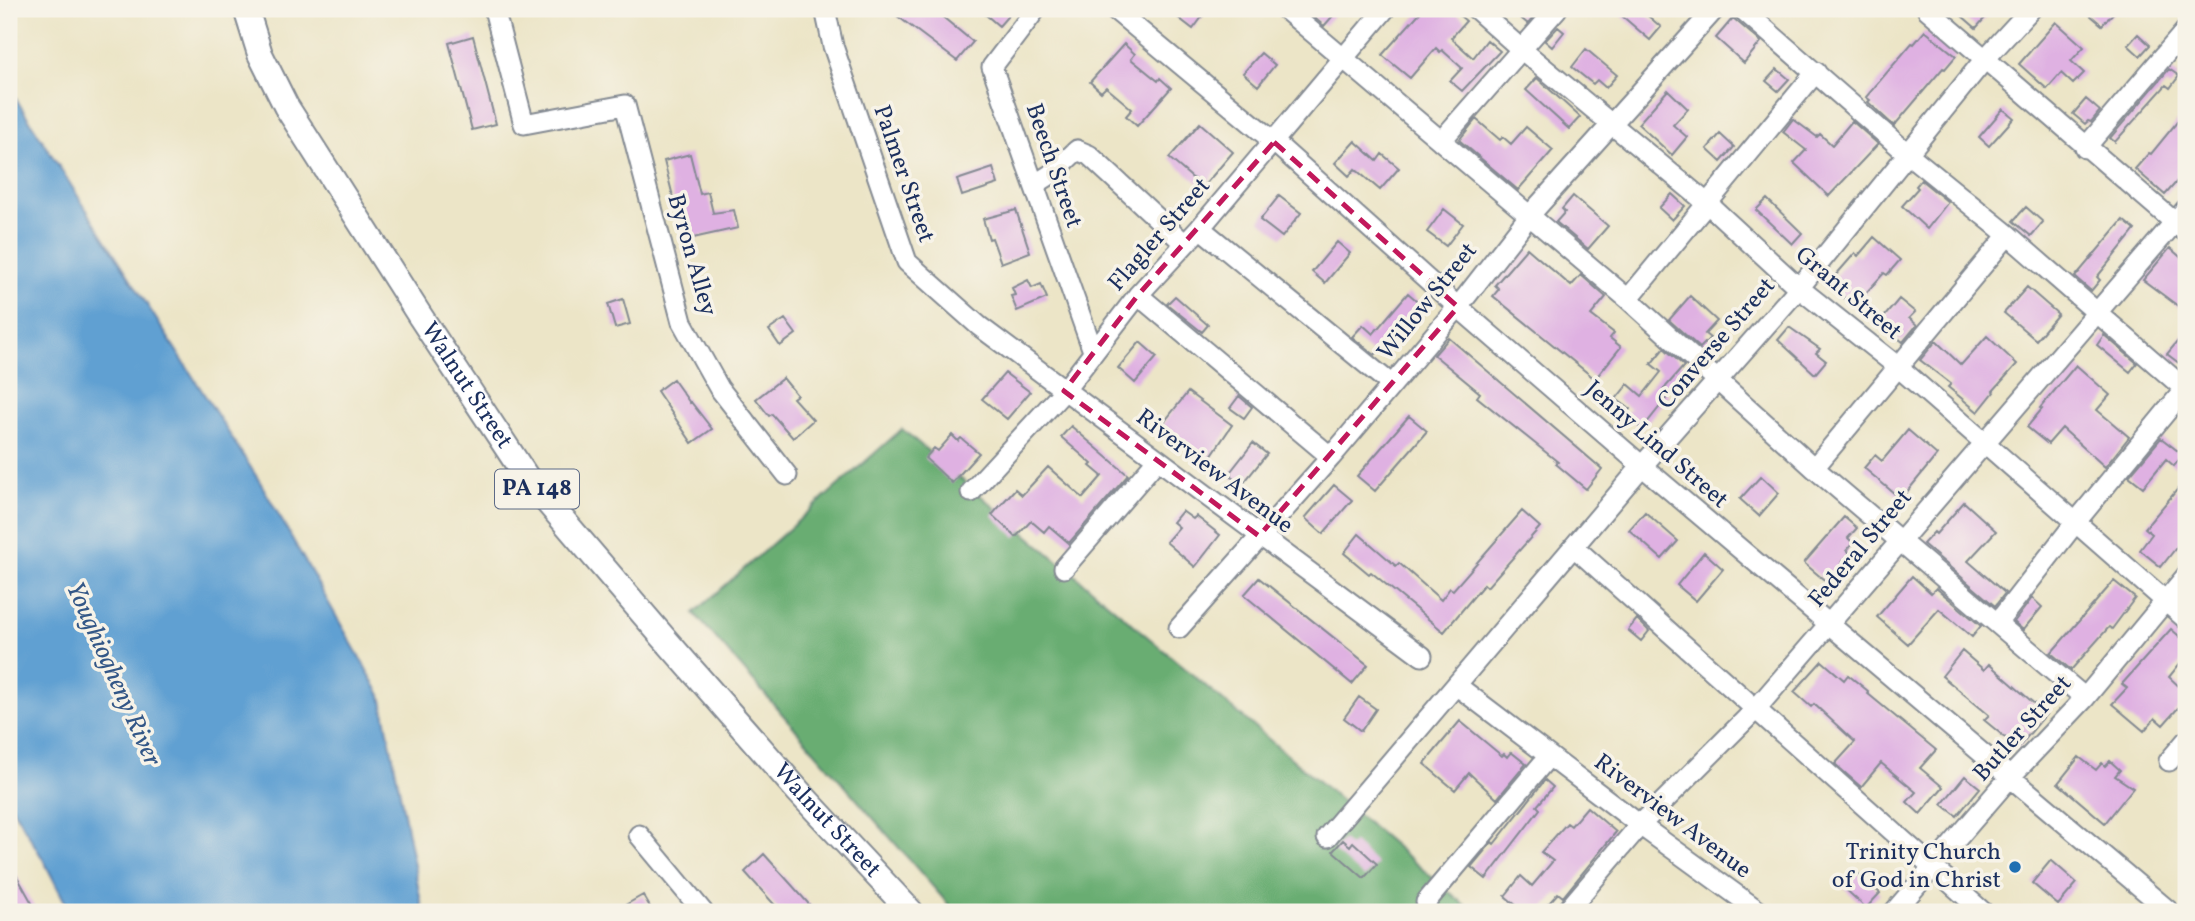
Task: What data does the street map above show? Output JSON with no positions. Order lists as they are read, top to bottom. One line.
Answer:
{"streets":{"main road":["Walnut Street","PA 148"],"street":["Beech Street","Palmer Street","Flagler Street","Byron Alley","Grant Street","Willow Street","Converse Street","Jenny Lind Street","Riverview Avenue","Federal Street","Butler Street"]},"crossings":[["Beech Street","Flagler Street"],["Palmer Street","Riverview Avenue"],["Flagler Street","Jenny Lind Street"],["Flagler Street","Riverview Avenue"],["Grant Street","Willow Street"],["Grant Street","Converse Street"],["Grant Street","Federal Street"],["Grant Street","Butler Street"],["Willow Street","Jenny Lind Street"],["Willow Street","Riverview Avenue"],["Converse Street","Jenny Lind Street"],["Converse Street","Riverview Avenue"],["Jenny Lind Street","Federal Street"],["Jenny Lind Street","Butler Street"],["Riverview Avenue","Federal Street"]],"water":["Youghiogheny River"],"places":["Trinity Church of God in Christ"]}
